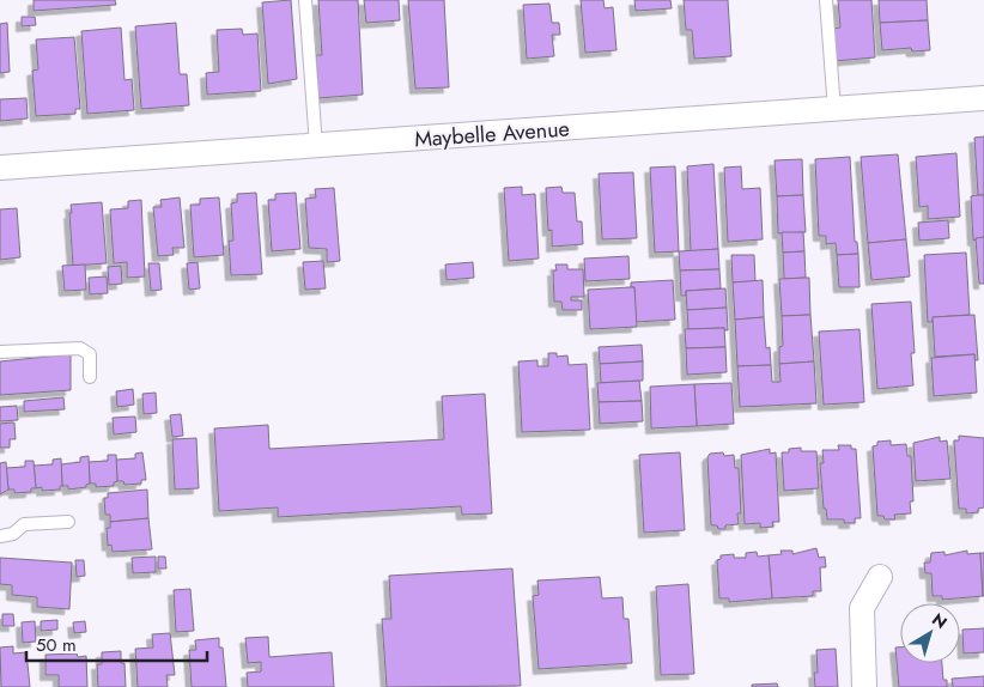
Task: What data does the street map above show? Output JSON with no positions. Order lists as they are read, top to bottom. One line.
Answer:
{"streets":{"street":["Maybelle Avenue"]},"scale_bar":"50 m","north":"top right"}
